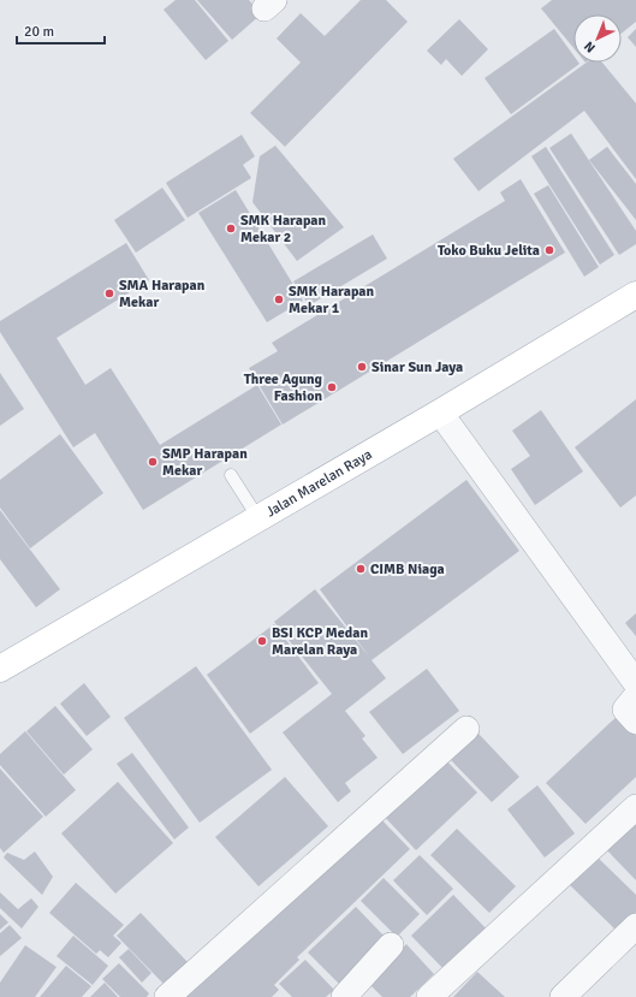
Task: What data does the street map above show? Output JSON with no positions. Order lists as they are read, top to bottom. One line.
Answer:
{"streets":{"main road":["Jalan Marelan Raya"]},"places":["SMK Harapan Mekar 2","Toko Buku Jelita","SMA Harapan Mekar","SMK Harapan Mekar 1","Sinar Sun Jaya","Three Agung Fashion","SMP Harapan Mekar","CIMB Niaga","BSI KCP Medan Marelan Raya"],"scale_bar":"20 m","north":"bottom left"}
